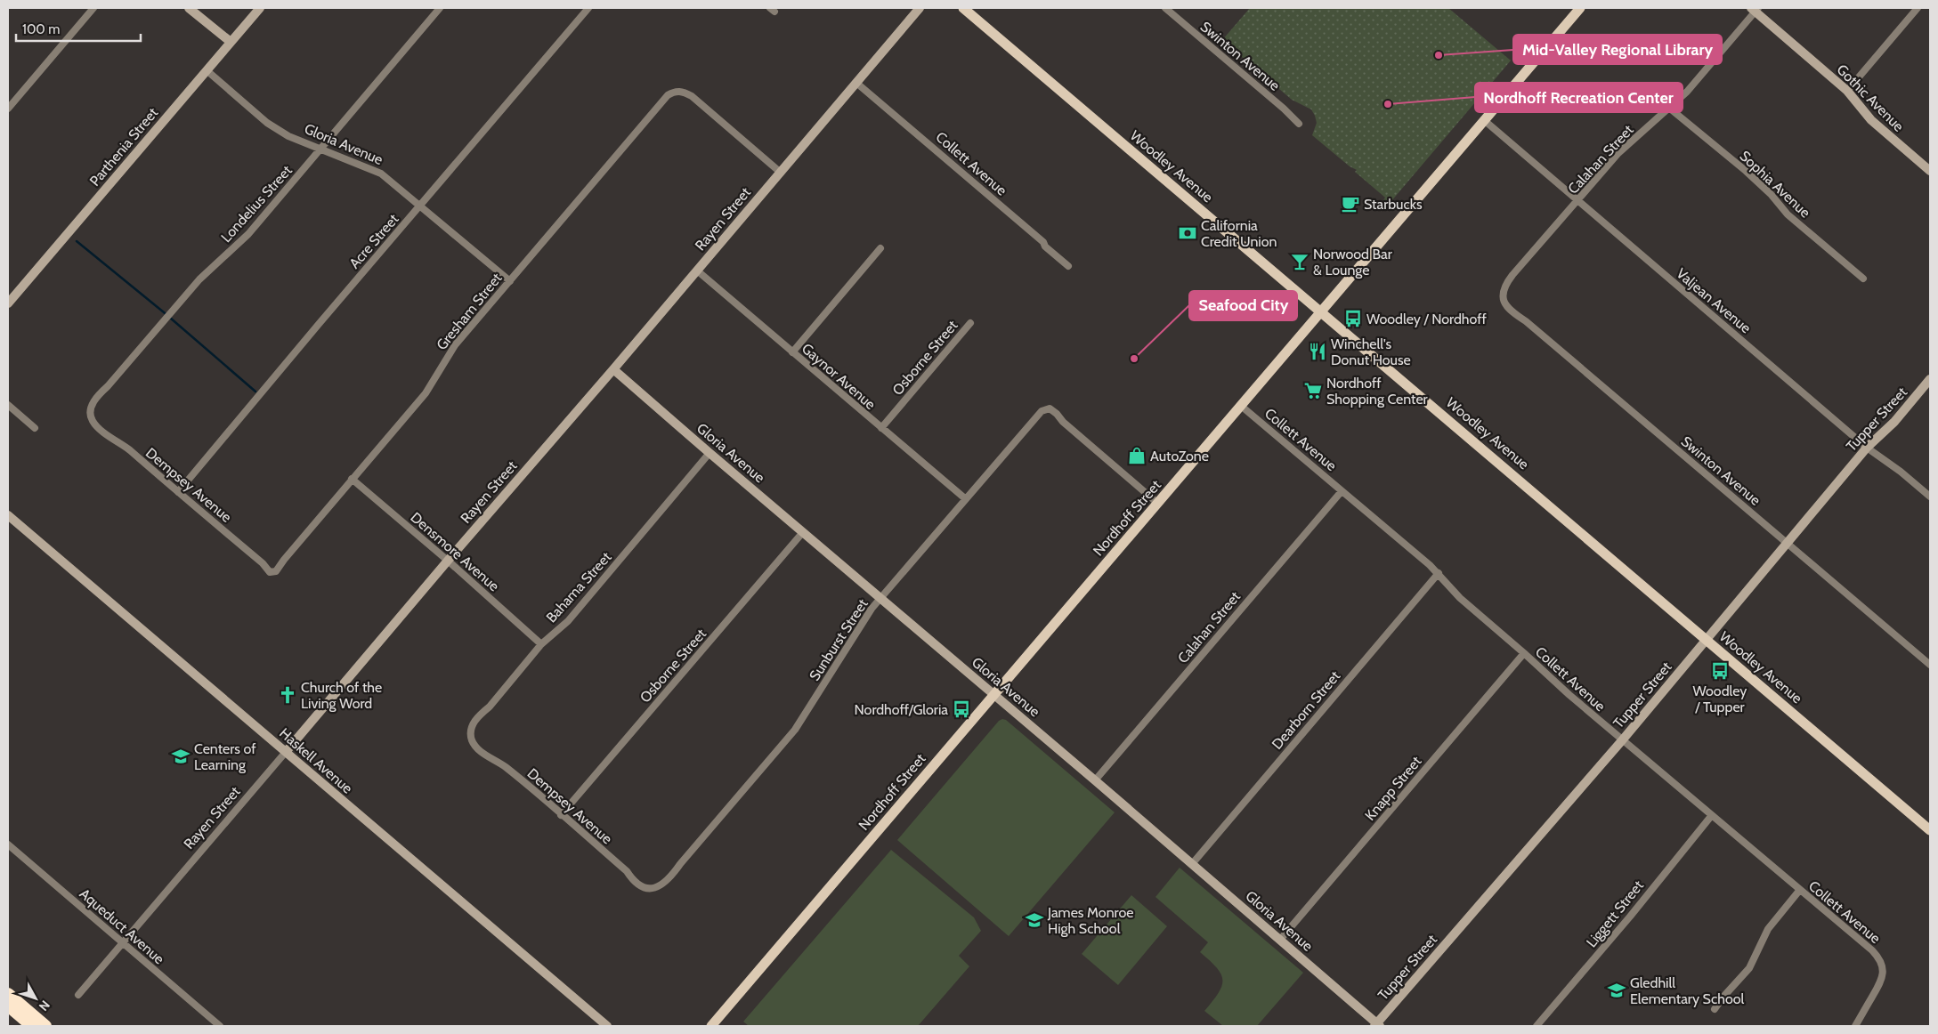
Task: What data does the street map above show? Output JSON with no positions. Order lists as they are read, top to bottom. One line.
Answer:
{"streets":{"main road":["Woodley Avenue","Nordhoff Street"],"street":["Swinton Avenue","Gothic Avenue","Gloria Avenue","Parthenia Street","Calahan Street","Collett Avenue","Sophia Avenue","Londelius Street","Rayen Street","Acre Street","Valjean Avenue","Gresham Street","Osborne Street","Gaynor Avenue","Tupper Street","Dempsey Avenue","Densmore Avenue","Bahama Street","Sunburst Street","Dearborn Street","Haskell Avenue","Knapp Street","Liggett Street","Aqueduct Avenue"]},"crossings":[["Swinton Avenue","Calahan Street"],["Swinton Avenue","Tupper Street"],["Gothic Avenue","Calahan Street"],["Gloria Avenue","Parthenia Street"],["Gloria Avenue","Calahan Street"],["Gloria Avenue","Londelius Street"],["Gloria Avenue","Rayen Street"],["Gloria Avenue","Acre Street"],["Gloria Avenue","Gresham Street"],["Gloria Avenue","Osborne Street"],["Gloria Avenue","Tupper Street"],["Gloria Avenue","Nordhoff Street"],["Gloria Avenue","Bahama Street"],["Gloria Avenue","Sunburst Street"],["Gloria Avenue","Dearborn Street"],["Gloria Avenue","Knapp Street"],["Calahan Street","Collett Avenue"],["Calahan Street","Sophia Avenue"],["Calahan Street","Valjean Avenue"],["Collett Avenue","Rayen Street"],["Collett Avenue","Tupper Street"],["Collett Avenue","Nordhoff Street"],["Collett Avenue","Dearborn Street"],["Collett Avenue","Knapp Street"],["Collett Avenue","Liggett Street"],["Woodley Avenue","Tupper Street"],["Woodley Avenue","Nordhoff Street"],["Londelius Street","Dempsey Avenue"],["Rayen Street","Gresham Street"],["Rayen Street","Gaynor Avenue"],["Rayen Street","Densmore Avenue"],["Rayen Street","Haskell Avenue"],["Rayen Street","Aqueduct Avenue"],["Acre Street","Dempsey Avenue"],["Valjean Avenue","Tupper Street"],["Valjean Avenue","Nordhoff Street"],["Gresham Street","Dempsey Avenue"],["Gresham Street","Densmore Avenue"],["Osborne Street","Gaynor Avenue"],["Osborne Street","Dempsey Avenue"],["Gaynor Avenue","Sunburst Street"],["Dempsey Avenue","Bahama Street"],["Dempsey Avenue","Sunburst Street"],["Nordhoff Street","Sunburst Street"],["Densmore Avenue","Bahama Street"]],"places":{"other":["Mid-Valley Regional Library","Nordhoff Recreation Center","Seafood City"],"cafe":["Starbucks"],"bank":["California Credit Union"],"bar":["Norwood Bar & Lounge"],"bus stop":["Woodley / Nordhoff","Woodley / Tupper","Nordhoff/Gloria"],"restaurant":["Winchell's Donut House"],"supermarket":["Nordhoff Shopping Center"],"shop":["AutoZone"],"church":["Church of the Living Word"],"school or university":["Centers of Learning","James Monroe High School","Gledhill Elementary School"]},"scale_bar":"100 m","north":"bottom right"}
